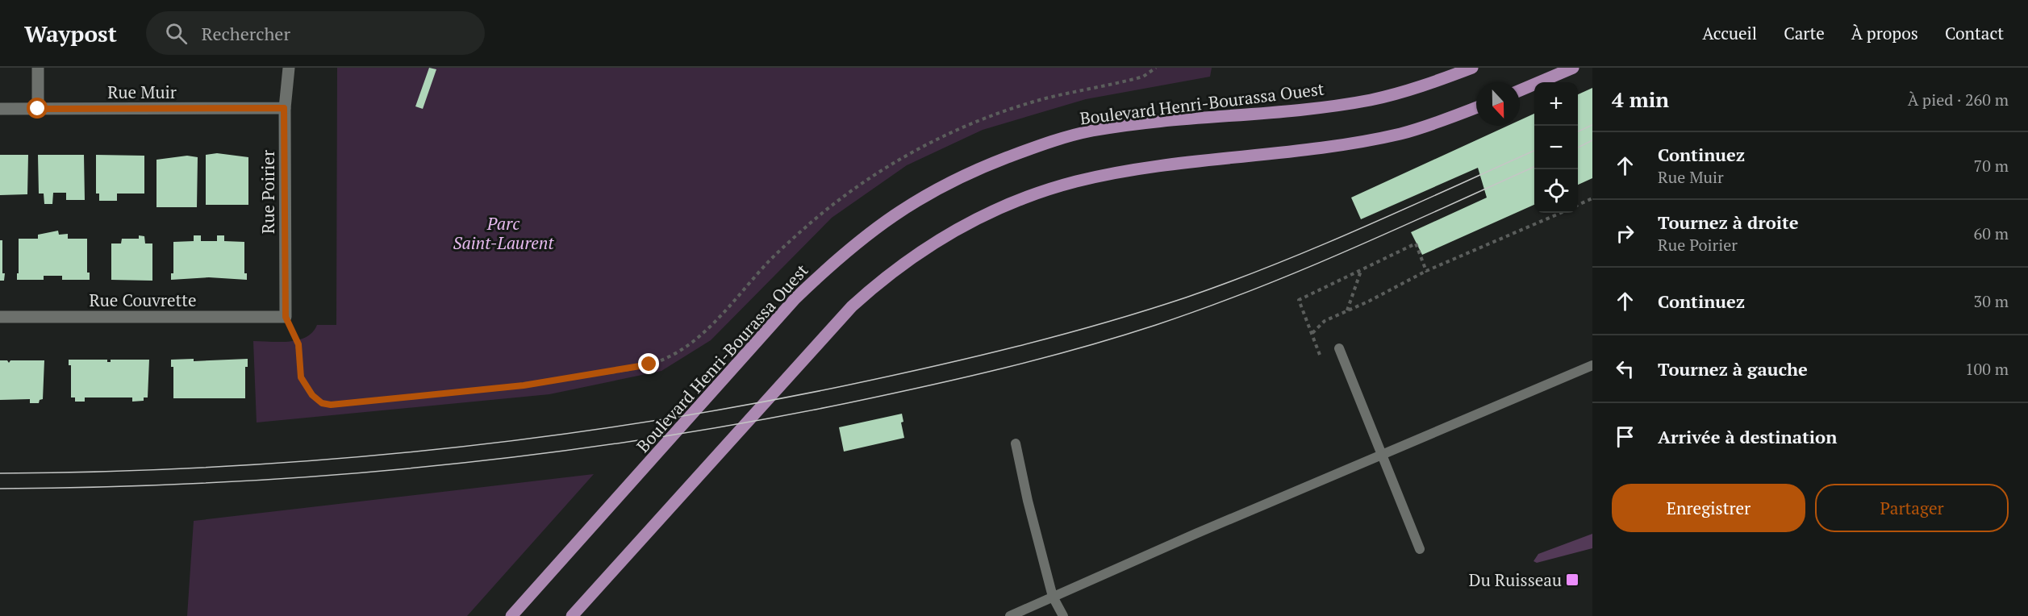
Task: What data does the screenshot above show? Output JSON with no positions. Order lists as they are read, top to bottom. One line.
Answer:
{"streets":{"main road":["Boulevard Henri-Bourassa Ouest"],"street":["Rue Muir","Rue Poirier","Rue Couvrette"]},"crossings":[["Rue Muir","Rue Poirier"],["Rue Poirier","Rue Couvrette"]],"parks":["Parc Saint-Laurent"],"places":{"transit":["Du Ruisseau"]},"north":"bottom","page":{"header":"Waypost","search":"Rechercher","nav":["Accueil","Carte","À propos","Contact"],"heading":["4 min","À pied · 260 m"],"map_buttons":["+","−"],"list":[["Continuez","Rue Muir","70 m"],["Tournez à droite","Rue Poirier","60 m"],["Continuez","30 m"],["Tournez à gauche","100 m"],"Arrivée à destination"],"buttons":["Enregistrer","Partager"]}}
